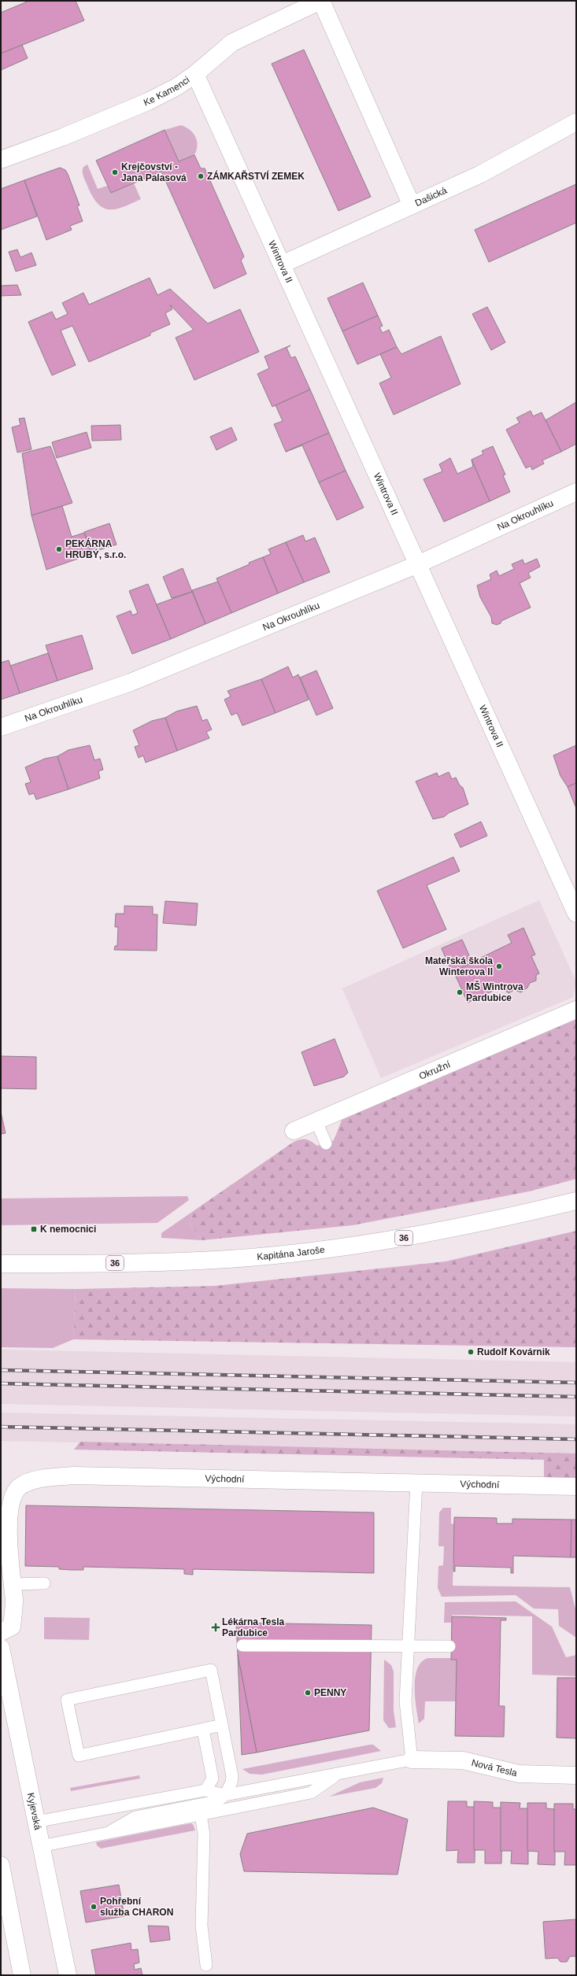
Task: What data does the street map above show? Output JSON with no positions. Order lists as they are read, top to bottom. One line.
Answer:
{"streets":{"street":["Ke Kamenci","Dašická","Wintrova II","Na Okrouhlíku","Okružní","36","Kapitána Jaroše","Východní","Nová Tesla","Kyjevská"]},"crossings":[["Ke Kamenci","Wintrova II"],["Dašická","Wintrova II"],["Wintrova II","Na Okrouhlíku"]],"places":{"other":["Krejčovství - Jana Palasová","ZÁMKAŘSTVÍ ZEMEK","PEKÁRNA HRUBÝ, s.r.o.","Mateřská škola Winterova II","MŠ Wintrova Pardubice","Rudolf Kovárnik","PENNY","Pohřební služba CHARON"],"transit":["K nemocnici"],"health":["Lékárna Tesla Pardubice"]}}
